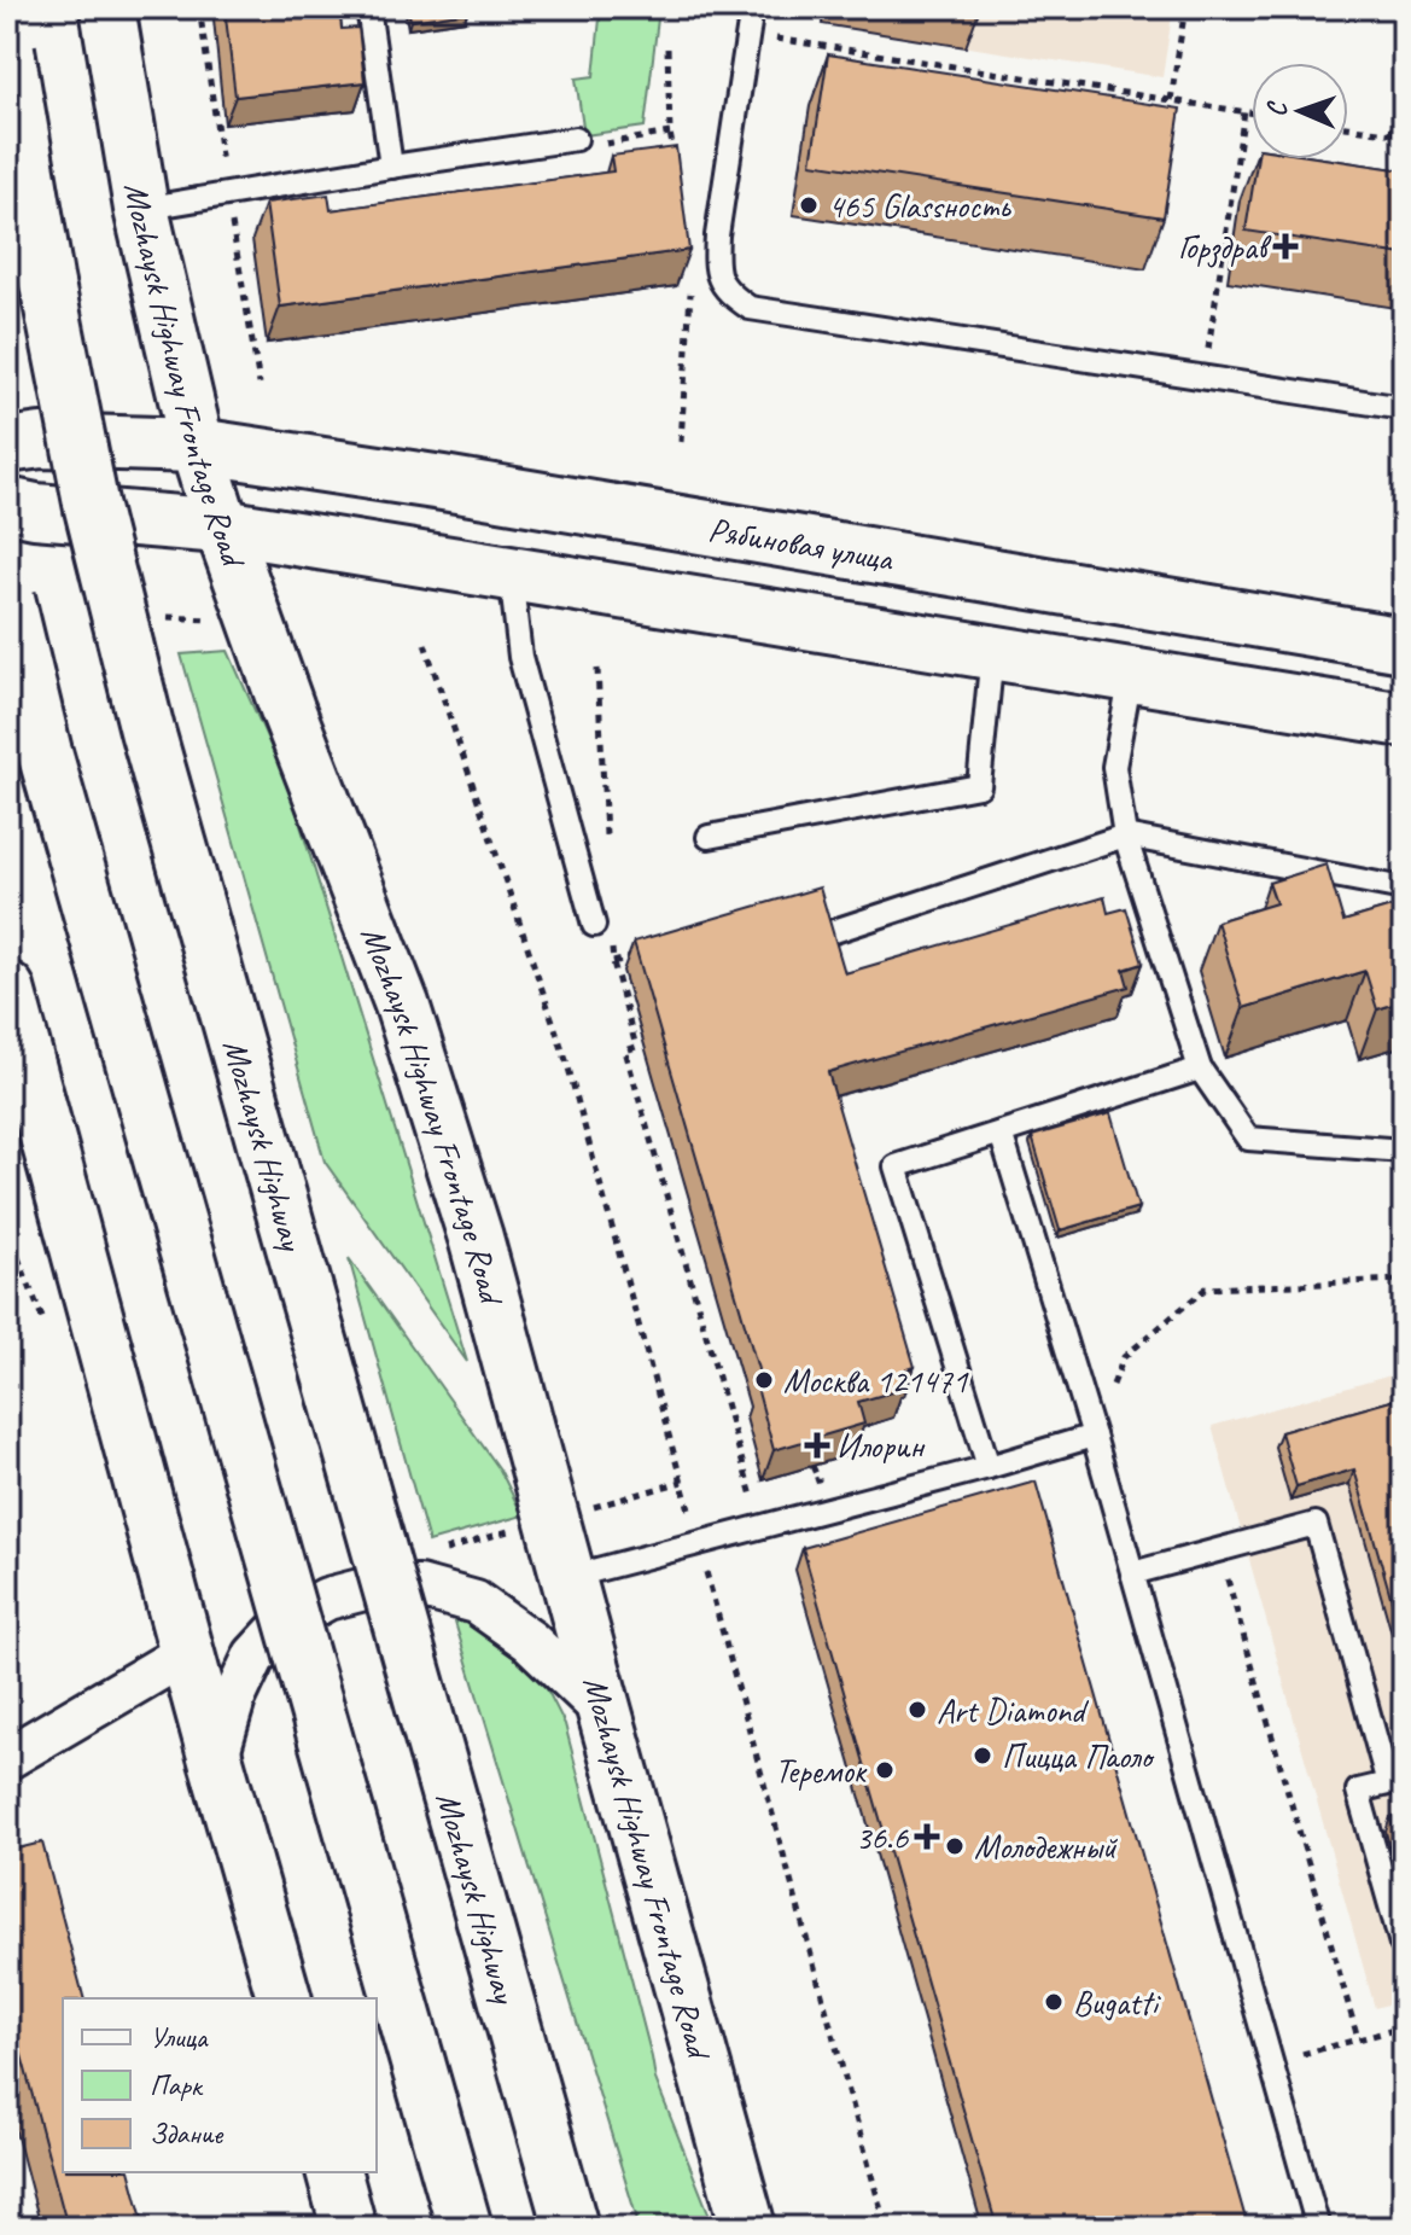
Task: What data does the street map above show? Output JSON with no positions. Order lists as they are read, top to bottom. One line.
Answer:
{"streets":{"main road":["Mozhaysk Highway Frontage Road","Рябиновая улица","Mozhaysk Highway"]},"crossings":[["Mozhaysk Highway Frontage Road","Рябиновая улица"]],"places":{"other":["465 Glassность","Москва 121471","Art Diamond","Пицца Паоло","Теремок","Молодежный","Bugatti"],"health":["Горздрав","Илорин","36.6"]},"legend":["Улица","Парк","Здание"],"north":"left"}
